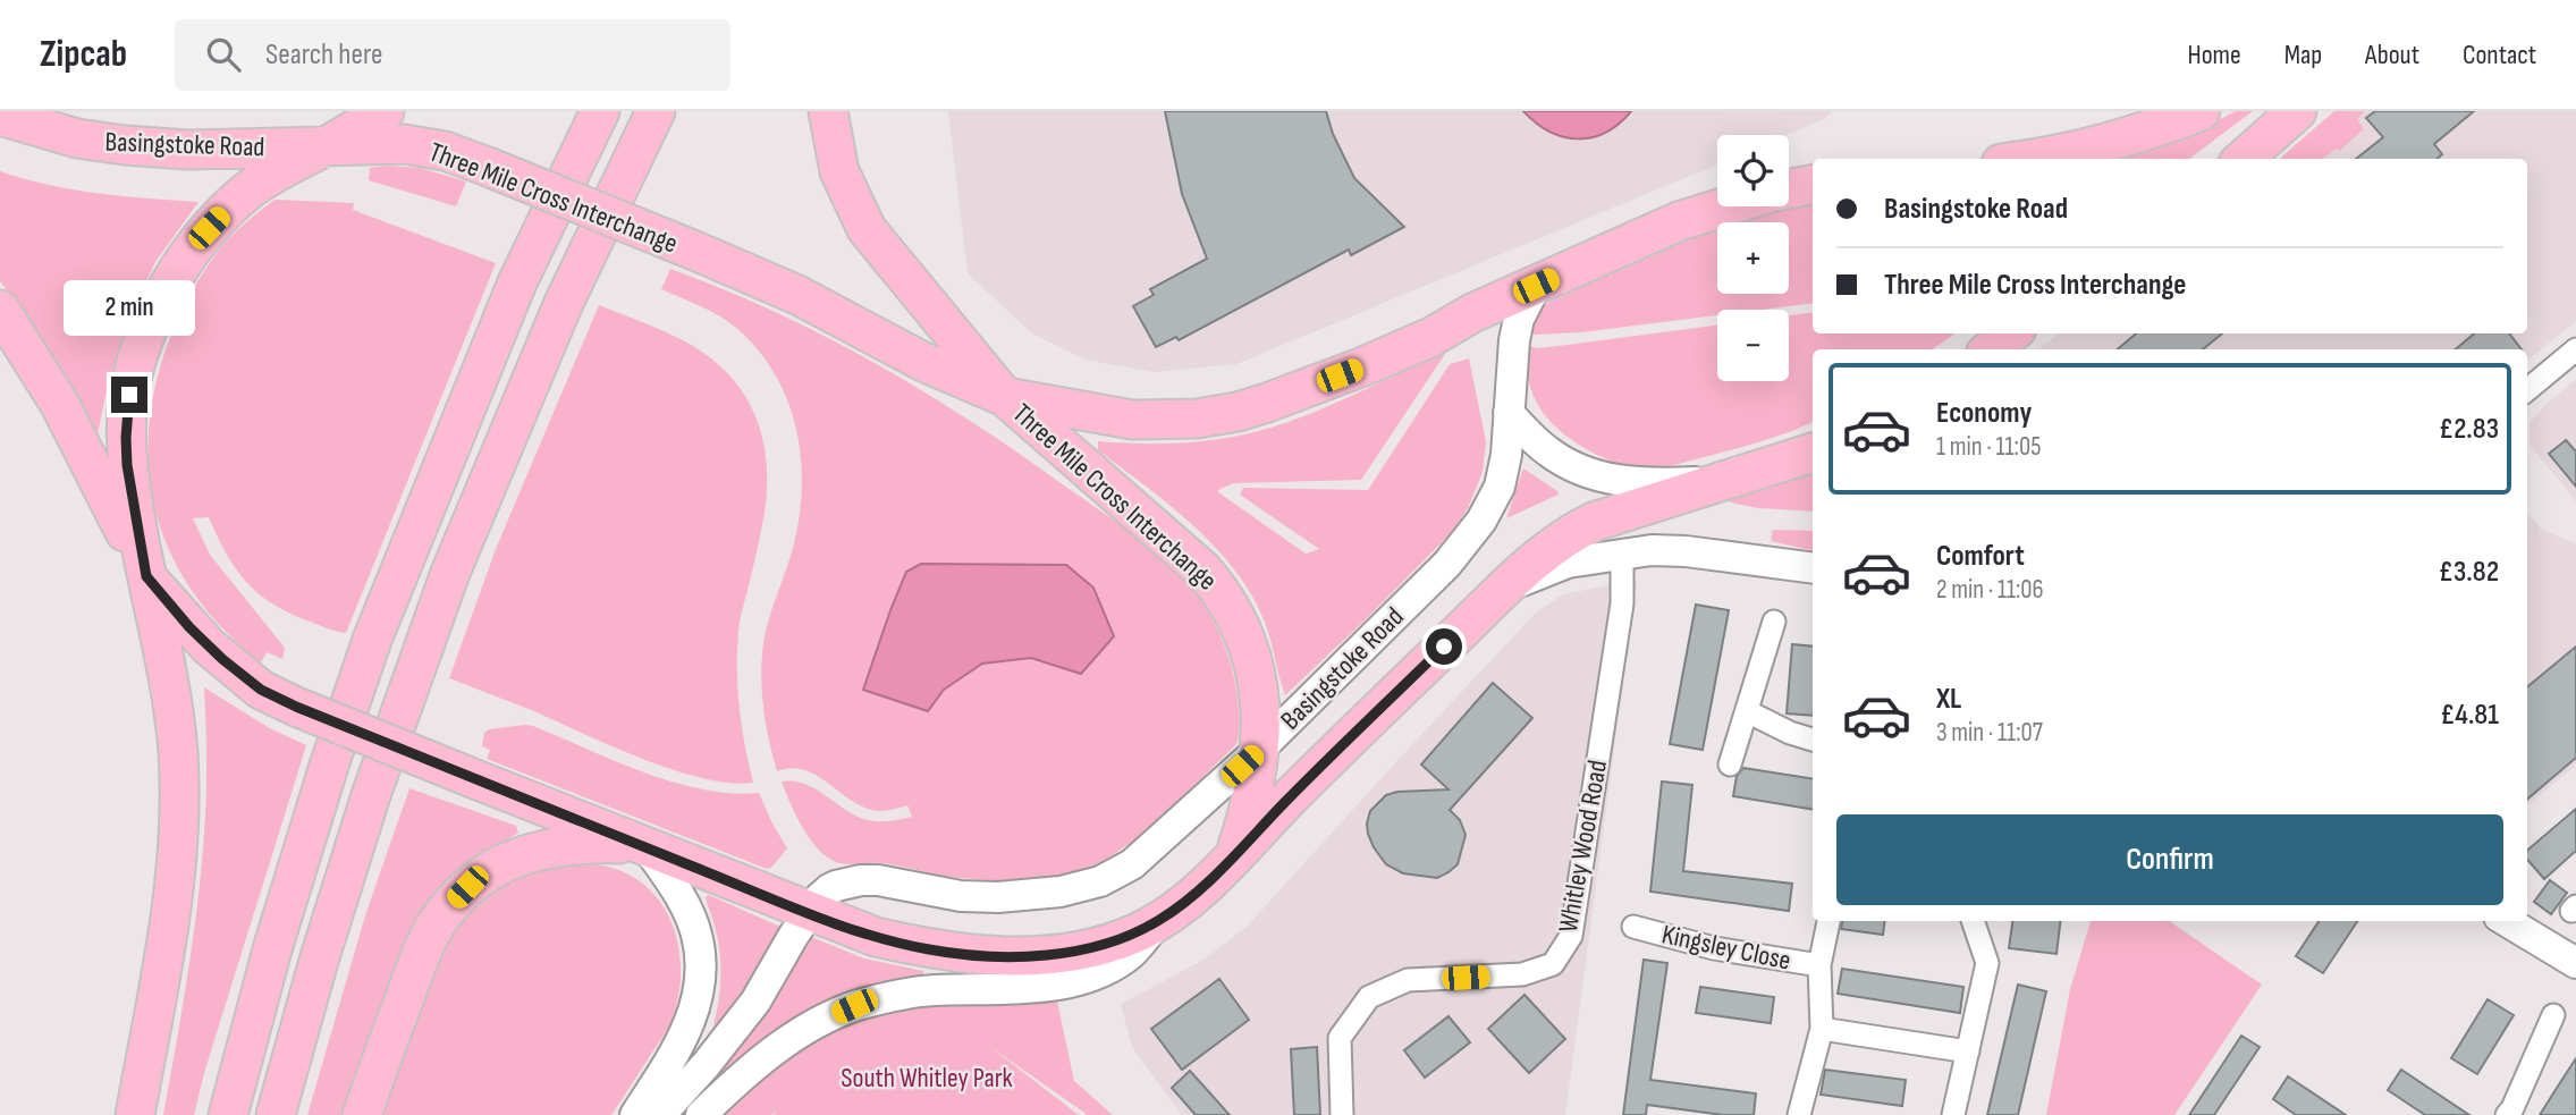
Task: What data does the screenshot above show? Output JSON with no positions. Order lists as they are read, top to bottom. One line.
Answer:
{"streets":{"highway":["Basingstoke Road","Three Mile Cross Interchange"],"street":["Whitley Wood Road","Kingsley Close"]},"crossings":[["Basingstoke Road","Three Mile Cross Interchange"],["Basingstoke Road","Whitley Wood Road"]],"parks":["South Whitley Park"],"page":{"header":"Zipcab","search":"Search here","nav":["Home","Map","About","Contact"],"map_buttons":["+","−"],"banner":["Basingstoke Road","Three Mile Cross Interchange"],"bubble":"2 min","list":[{"name":"Economy","note":"1 min · 11:05","value":"£2.83"},{"name":"Comfort","note":"2 min · 11:06","value":"£3.82"},{"name":"XL","note":"3 min · 11:07","value":"£4.81"}],"buttons":"Confirm"}}
